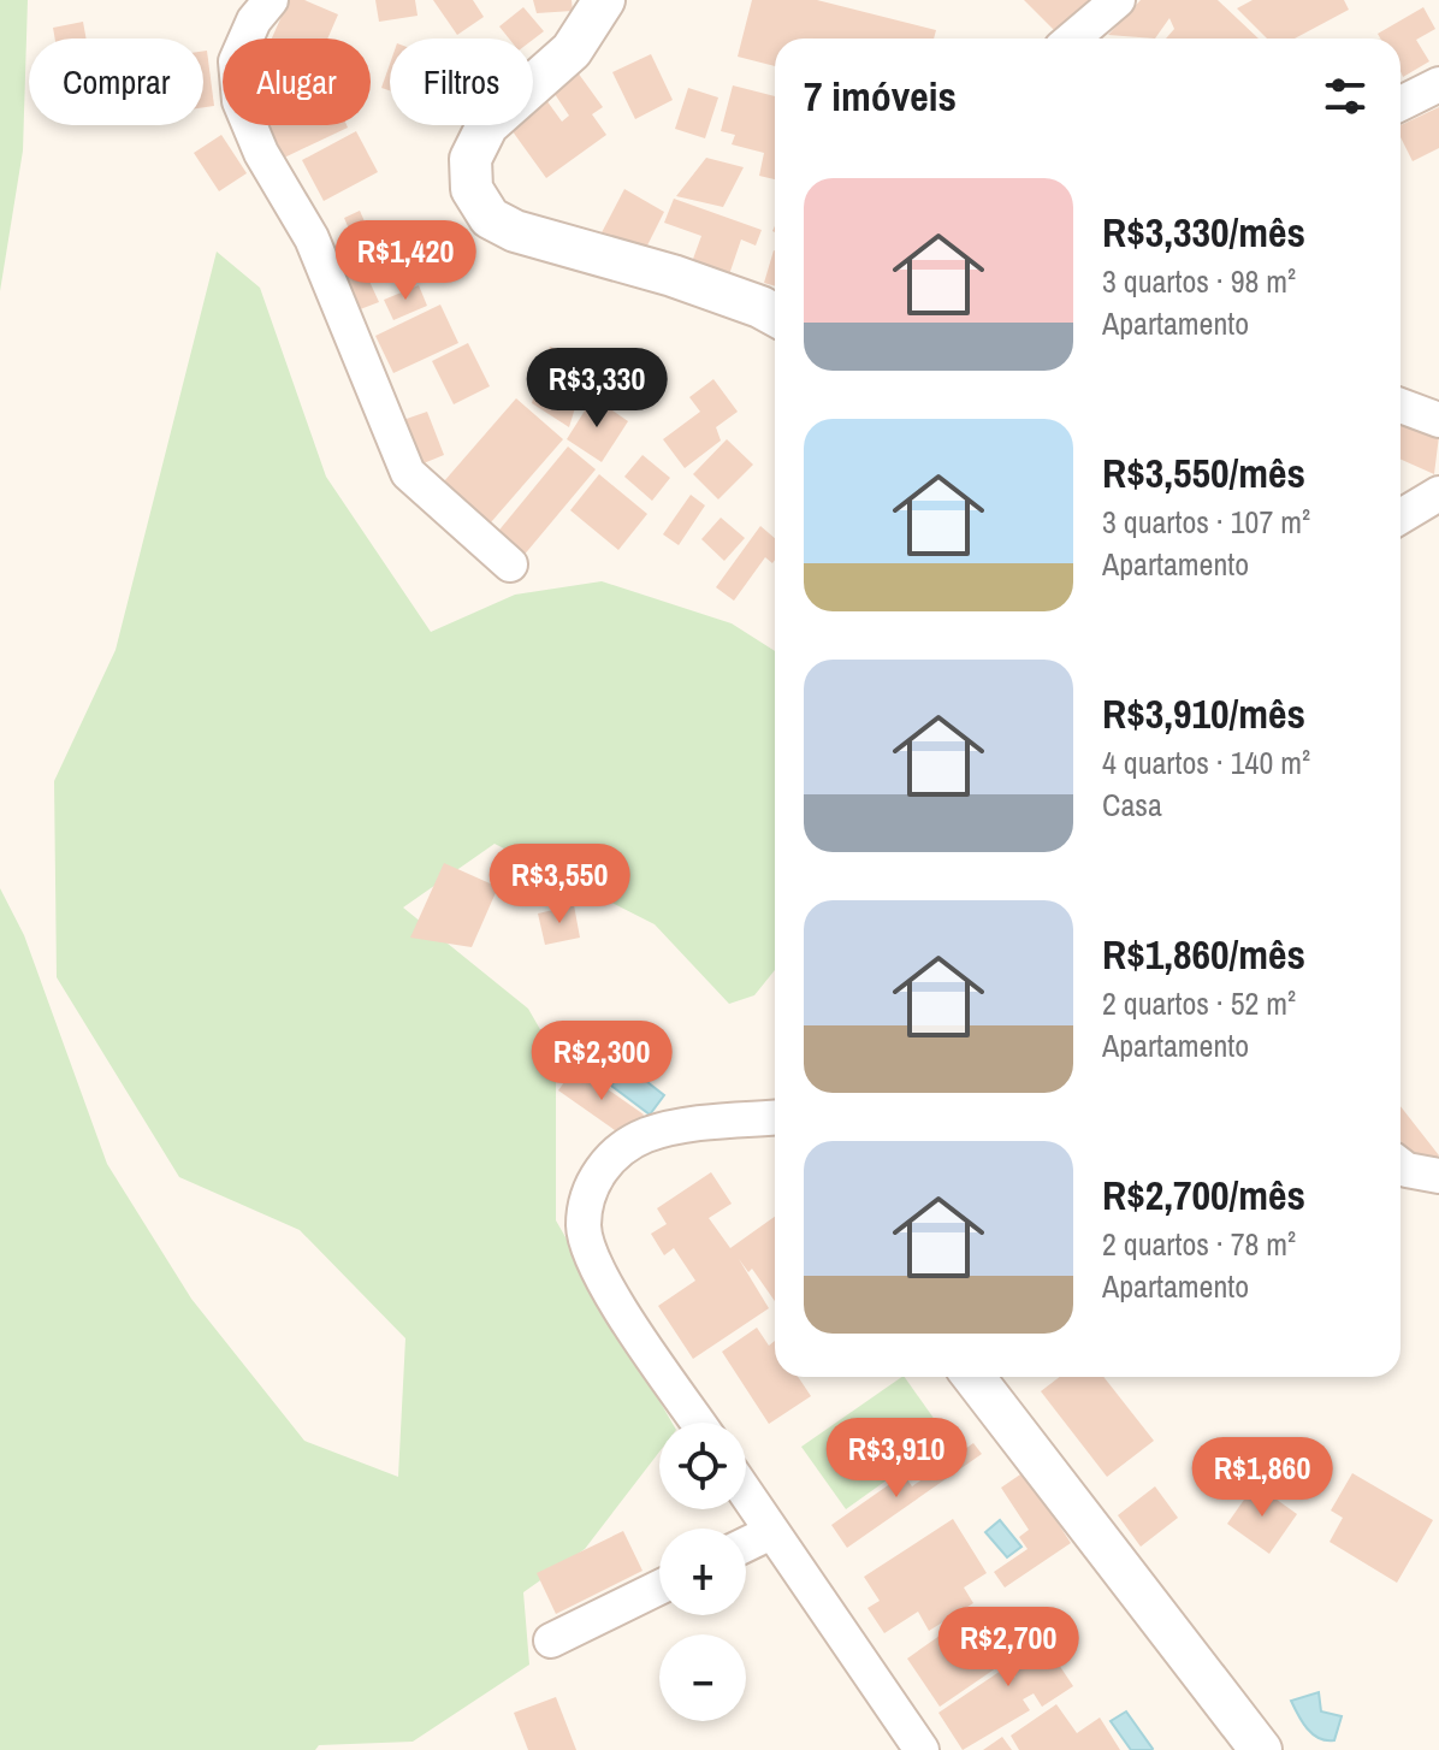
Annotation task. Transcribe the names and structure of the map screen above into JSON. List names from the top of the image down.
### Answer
{
  "page": {
    "chip": ["Comprar", "Alugar", "Filtros"],
    "heading": "7 imóveis",
    "list": [
      {
        "name": "R$3,330/mês",
        "note": "3 quartos · 98 m² · Apartamento"
      },
      {
        "name": "R$3,550/mês",
        "note": "3 quartos · 107 m² · Apartamento"
      },
      {
        "name": "R$3,910/mês",
        "note": "4 quartos · 140 m² · Casa"
      },
      {
        "name": "R$1,860/mês",
        "note": "2 quartos · 52 m² · Apartamento"
      },
      {
        "name": "R$2,700/mês",
        "note": "2 quartos · 78 m² · Apartamento"
      }
    ],
    "price": [
      "R$1,420",
      "R$3,330",
      "R$3,550",
      "R$2,300",
      "R$3,910",
      "R$1,860",
      "R$2,700"
    ],
    "map_buttons": ["+", "−"]
  }
}
